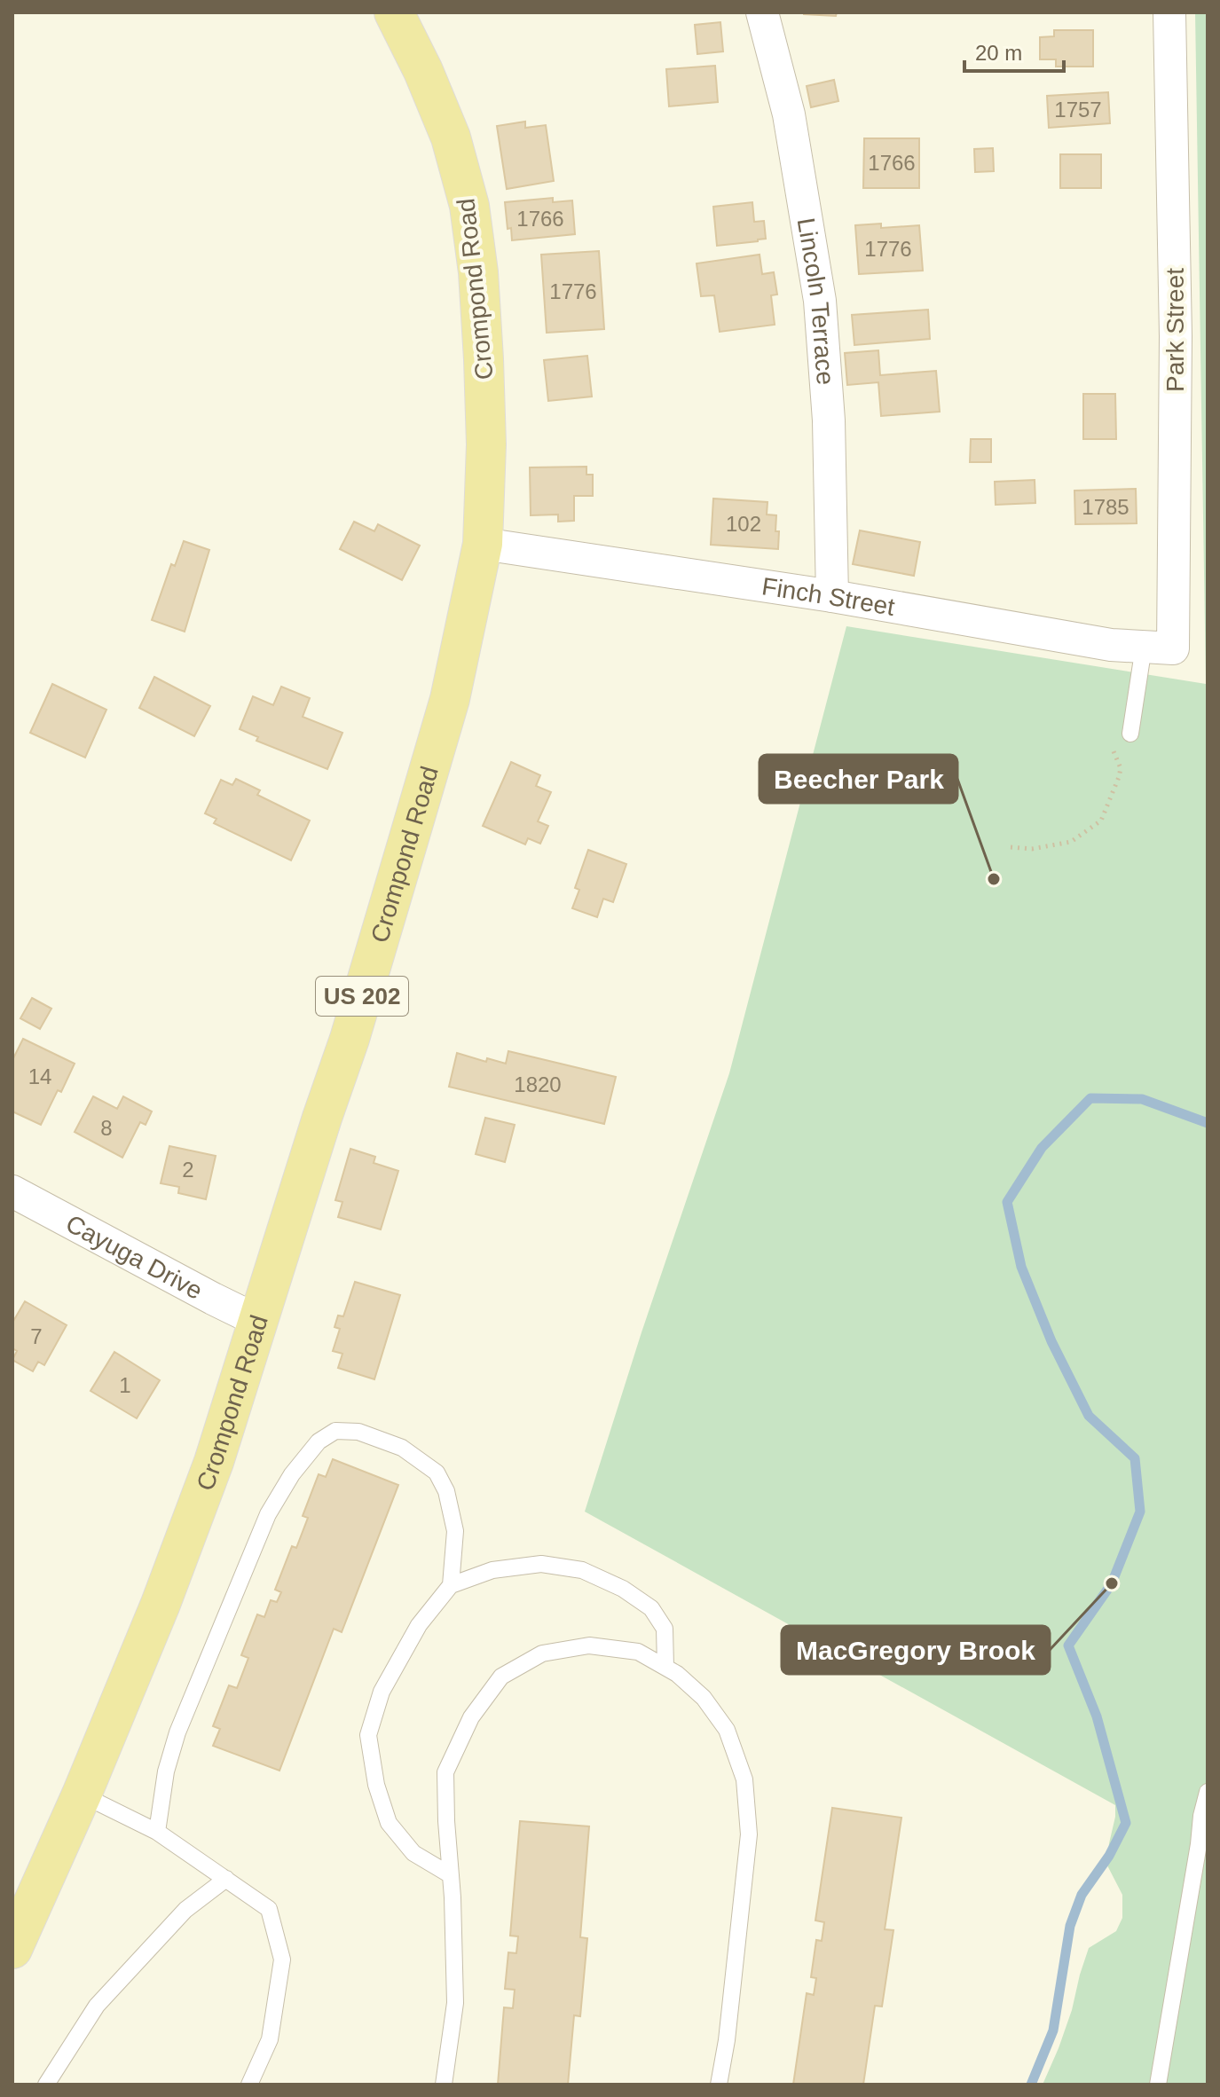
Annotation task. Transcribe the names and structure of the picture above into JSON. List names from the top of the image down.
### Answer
{
  "streets": {
    "main road": ["Crompond Road", "US 202"],
    "street": [
      "Lincoln Terrace",
      "Park Street",
      "Finch Street",
      "Cayuga Drive"
    ]
  },
  "crossings": [
    ["Crompond Road", "Finch Street"],
    ["Crompond Road", "Cayuga Drive"],
    ["Lincoln Terrace", "Finch Street"],
    ["Park Street", "Finch Street"]
  ],
  "places": ["Beecher Park", "MacGregory Brook"],
  "house_numbers": [
    "1757",
    "1766",
    "1766",
    "1776",
    "1776",
    "1785",
    "102",
    "14",
    "1820",
    "8",
    "2",
    "7",
    "1"
  ],
  "scale_bar": "20 m"
}
